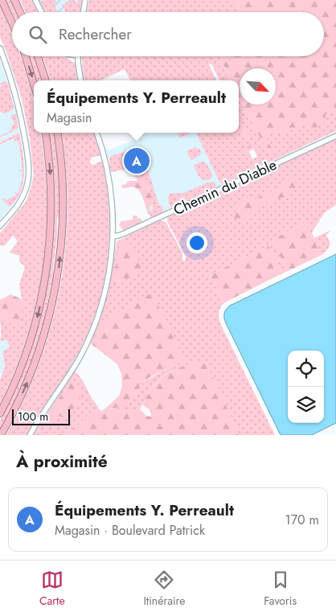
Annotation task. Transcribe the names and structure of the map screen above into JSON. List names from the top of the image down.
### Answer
{
  "streets": {
    "street": ["Chemin du Diable"]
  },
  "scale_bar": "100 m",
  "north": "bottom right",
  "page": {
    "search": "Rechercher",
    "popup": ["Équipements Y. Perreault", "Magasin"],
    "pins": "A",
    "scale": "100 m",
    "heading": "À proximité",
    "list": [
      {
        "mark": "A",
        "name": "Équipements Y. Perreault",
        "note": "Magasin · Boulevard Patrick",
        "value": "170 m"
      }
    ],
    "nav": ["Carte", "Itinéraire", "Favoris"]
  }
}
